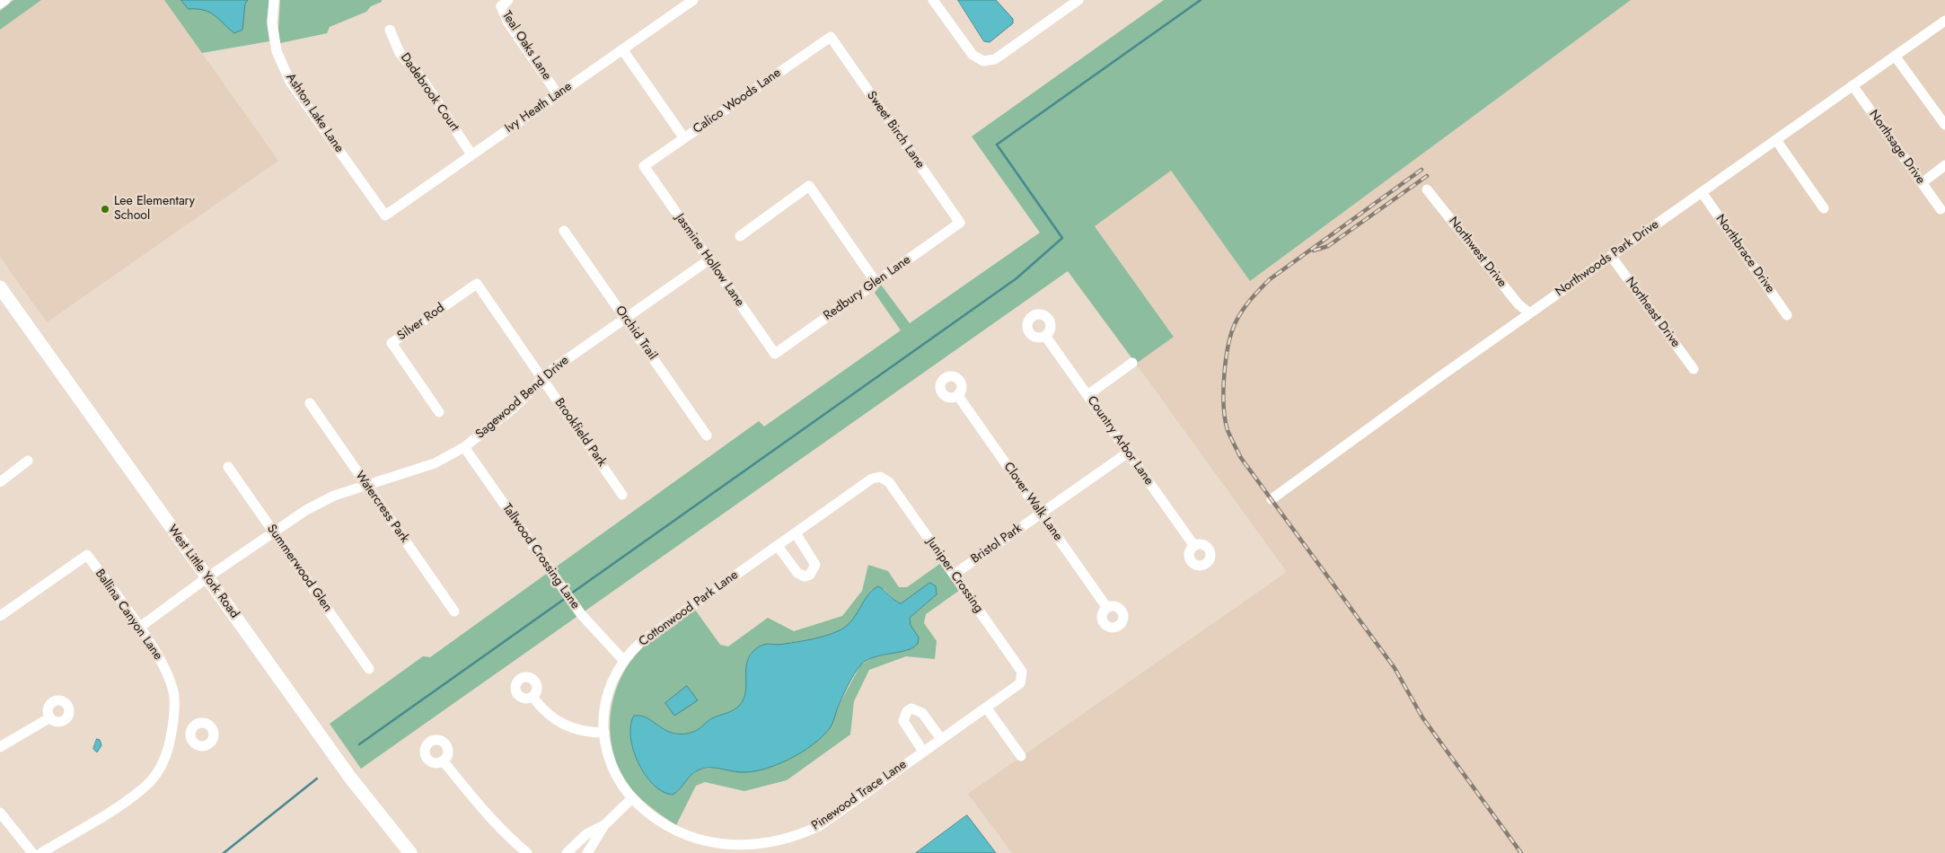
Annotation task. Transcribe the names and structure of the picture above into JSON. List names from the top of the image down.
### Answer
{
  "streets": {
    "main road": ["West Little York Road"],
    "street": [
      "Teal Oaks Lane",
      "Dadebrook Court",
      "Calico Woods Lane",
      "Ivy Heath Lane",
      "Ashton Lake Lane",
      "Sweet Birch Lane",
      "Northsage Drive",
      "Northwest Drive",
      "Northbrace Drive",
      "Northwoods Park Drive",
      "Jasmine Hollow Lane",
      "Redbury Glen Lane",
      "Northeast Drive",
      "Silver Rod",
      "Orchid Trail",
      "Sagewood Bend Drive",
      "Brookfield Park",
      "Country Arbor Lane",
      "Clover Walk Lane",
      "Watercress Park",
      "Bristol Park",
      "Tallwood Crossing Lane",
      "Summerwood Glen",
      "Juniper Crossing",
      "Cottonwood Park Lane",
      "Ballina Canyon Lane",
      "Pinewood Trace Lane"
    ]
  },
  "crossings": [
    ["Teal Oaks Lane", "Ivy Heath Lane"],
    ["Dadebrook Court", "Ivy Heath Lane"],
    ["Calico Woods Lane", "Sweet Birch Lane"],
    ["Calico Woods Lane", "Jasmine Hollow Lane"],
    ["Ivy Heath Lane", "Ashton Lake Lane"],
    ["Sweet Birch Lane", "Redbury Glen Lane"],
    ["Northsage Drive", "Northwoods Park Drive"],
    ["Northwest Drive", "Northwoods Park Drive"],
    ["Northbrace Drive", "Northwoods Park Drive"],
    ["Northwoods Park Drive", "Northeast Drive"],
    ["Jasmine Hollow Lane", "Redbury Glen Lane"],
    ["Jasmine Hollow Lane", "Sagewood Bend Drive"],
    ["Silver Rod", "Brookfield Park"],
    ["Orchid Trail", "Sagewood Bend Drive"],
    ["Sagewood Bend Drive", "Brookfield Park"],
    ["Sagewood Bend Drive", "Watercress Park"],
    ["Sagewood Bend Drive", "Tallwood Crossing Lane"],
    ["Sagewood Bend Drive", "Summerwood Glen"],
    ["Sagewood Bend Drive", "West Little York Road"],
    ["Sagewood Bend Drive", "Ballina Canyon Lane"],
    ["Country Arbor Lane", "Bristol Park"],
    ["Clover Walk Lane", "Bristol Park"],
    ["Bristol Park", "Juniper Crossing"],
    ["Tallwood Crossing Lane", "Cottonwood Park Lane"],
    ["Juniper Crossing", "Cottonwood Park Lane"],
    ["Juniper Crossing", "Pinewood Trace Lane"],
    ["Cottonwood Park Lane", "Pinewood Trace Lane"]
  ],
  "places": ["Lee Elementary School"]
}
